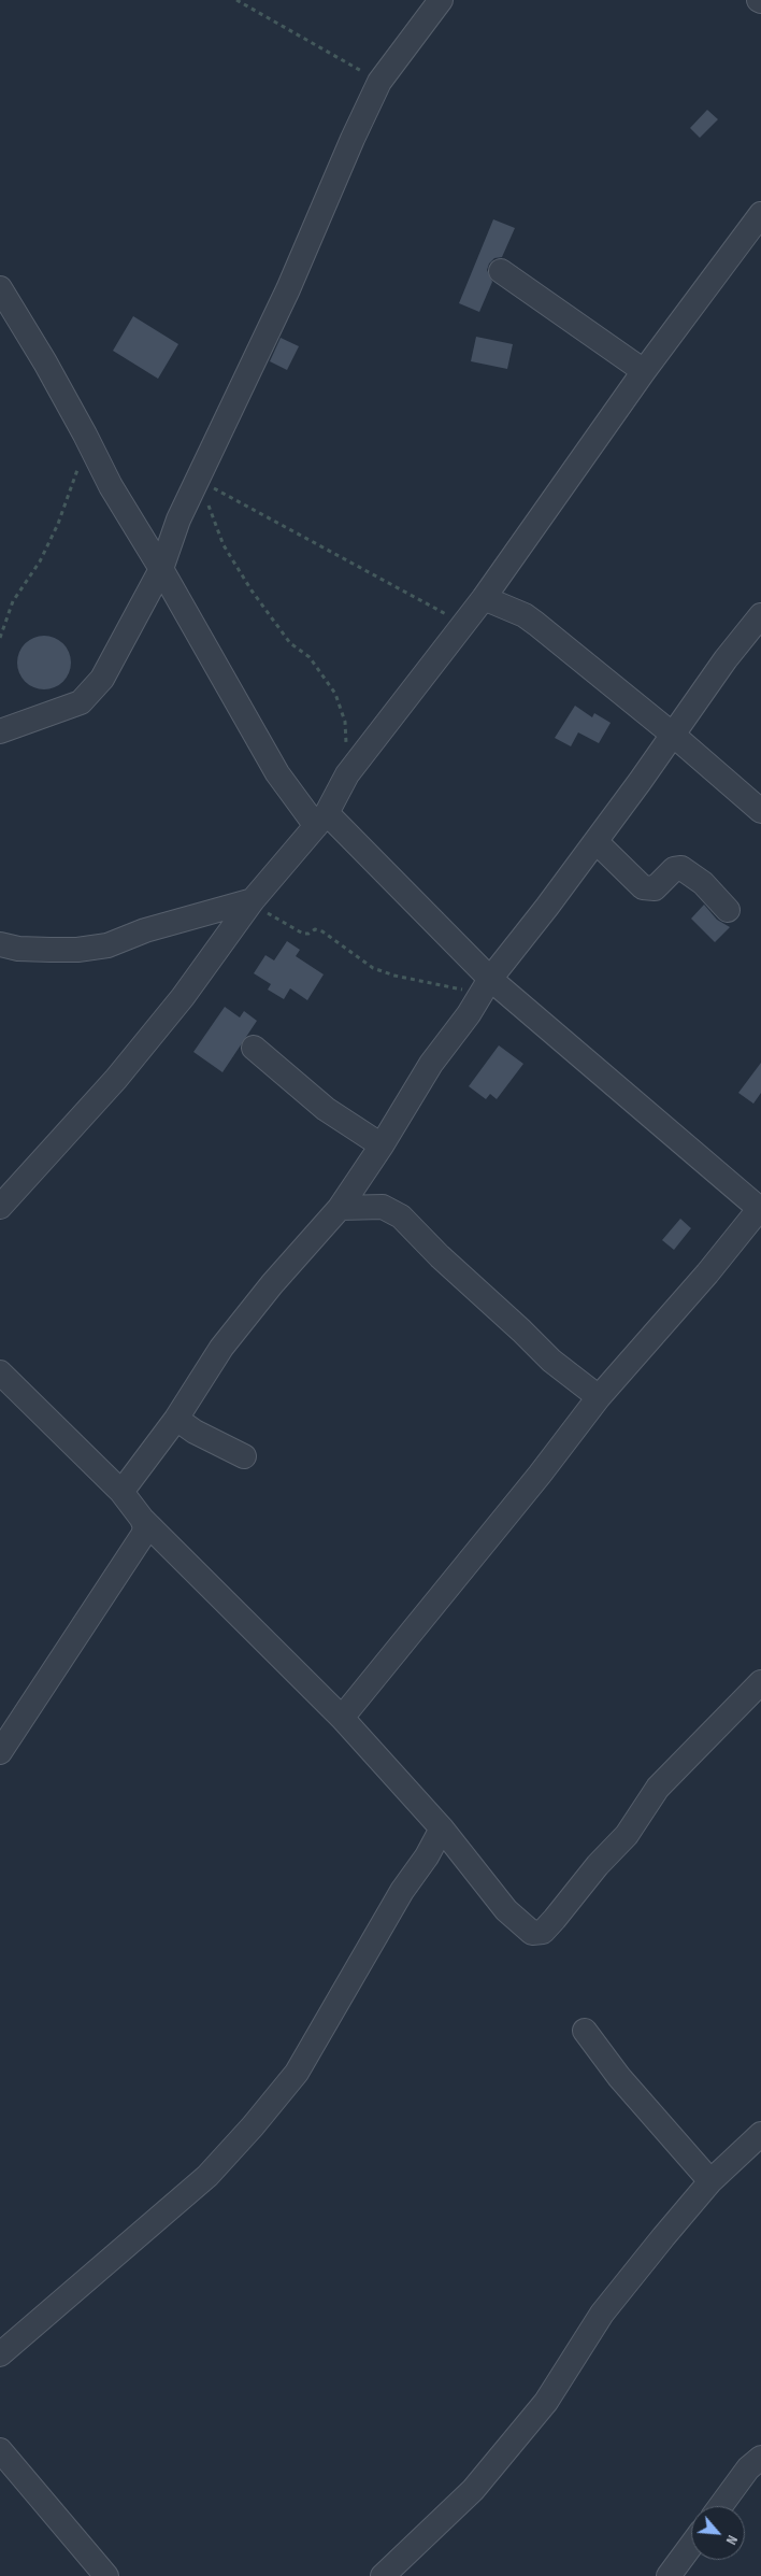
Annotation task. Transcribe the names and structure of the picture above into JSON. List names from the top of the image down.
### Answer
{
  "north": "bottom right"
}
